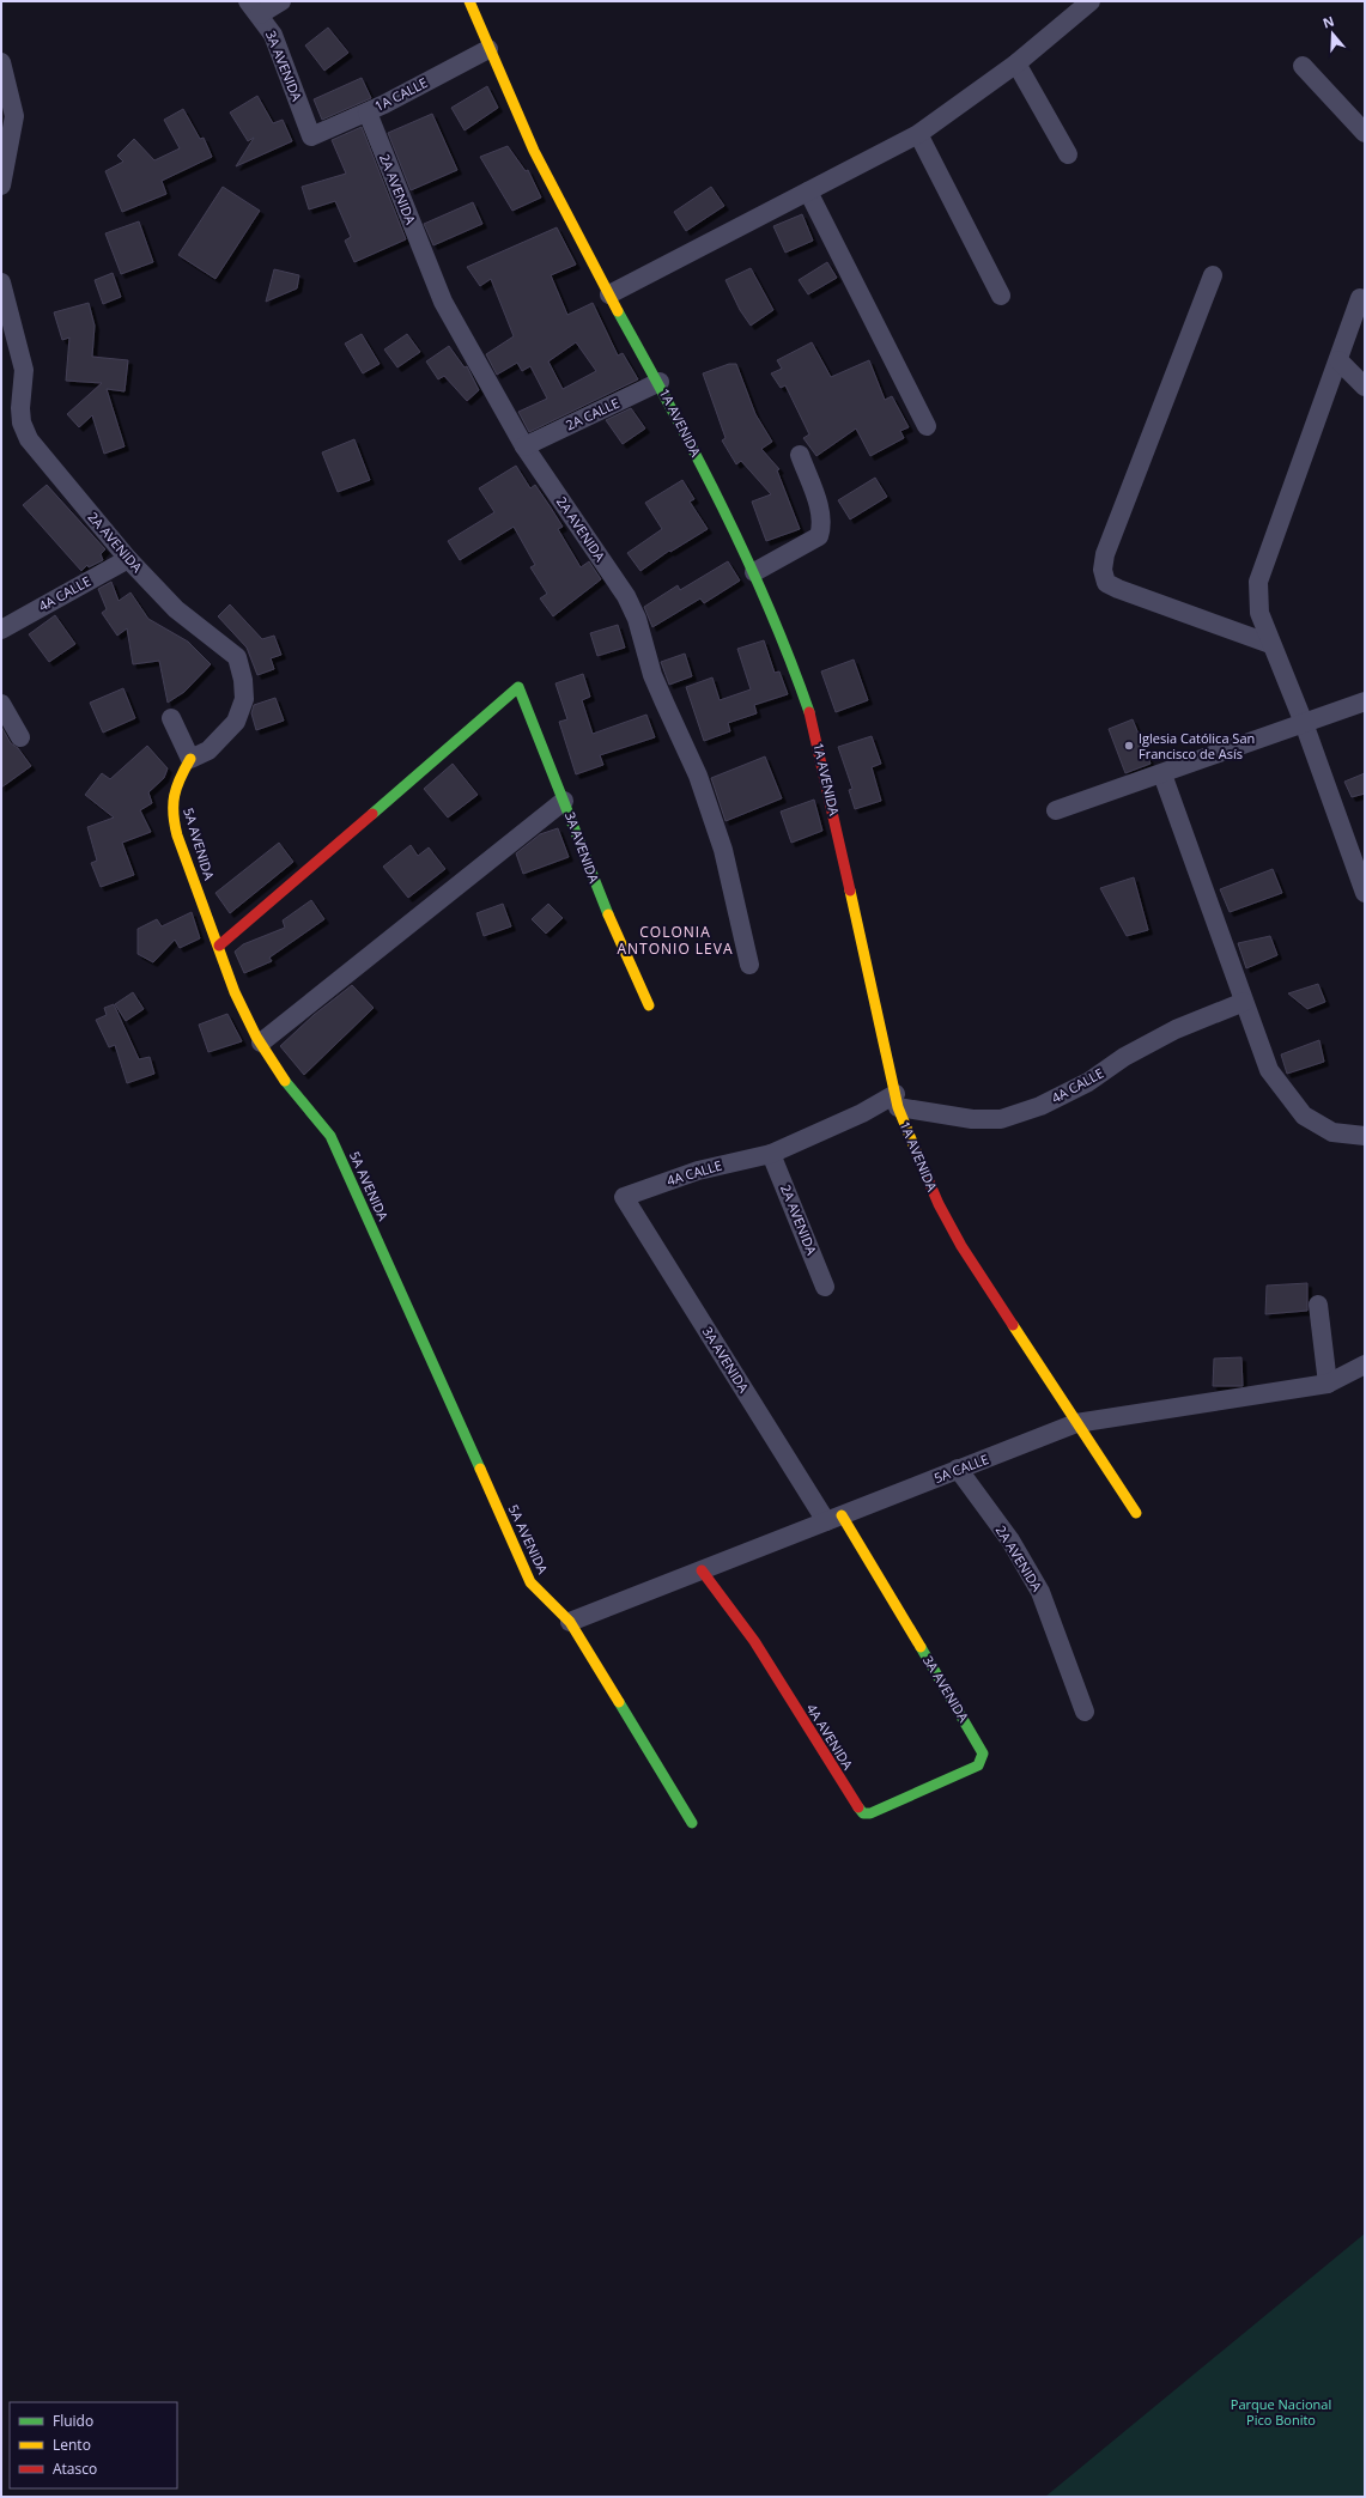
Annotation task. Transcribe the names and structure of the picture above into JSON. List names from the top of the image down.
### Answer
{
  "streets": {
    "street": [
      "3A AVENIDA",
      "1A CALLE",
      "2A AVENIDA",
      "2A CALLE",
      "1A AVENIDA",
      "4A CALLE",
      "5A AVENIDA",
      "5A CALLE",
      "4A AVENIDA"
    ]
  },
  "crossings": [
    ["3A AVENIDA", "1A CALLE"],
    ["3A AVENIDA", "4A CALLE"],
    ["3A AVENIDA", "5A AVENIDA"],
    ["3A AVENIDA", "5A CALLE"],
    ["3A AVENIDA", "4A AVENIDA"],
    ["1A CALLE", "2A AVENIDA"],
    ["1A CALLE", "1A AVENIDA"],
    ["2A AVENIDA", "2A CALLE"],
    ["2A AVENIDA", "4A CALLE"],
    ["2A AVENIDA", "5A AVENIDA"],
    ["2A AVENIDA", "5A CALLE"],
    ["2A CALLE", "1A AVENIDA"],
    ["1A AVENIDA", "4A CALLE"],
    ["1A AVENIDA", "5A CALLE"],
    ["5A AVENIDA", "5A CALLE"],
    ["5A CALLE", "4A AVENIDA"]
  ],
  "districts": ["COLONIA ANTONIO LEVA"],
  "parks": ["Parque Nacional Pico Bonito"],
  "places": ["Iglesia Católica San Francisco de Asís"],
  "legend": ["Fluido", "Lento", "Atasco"],
  "north": "top"
}
